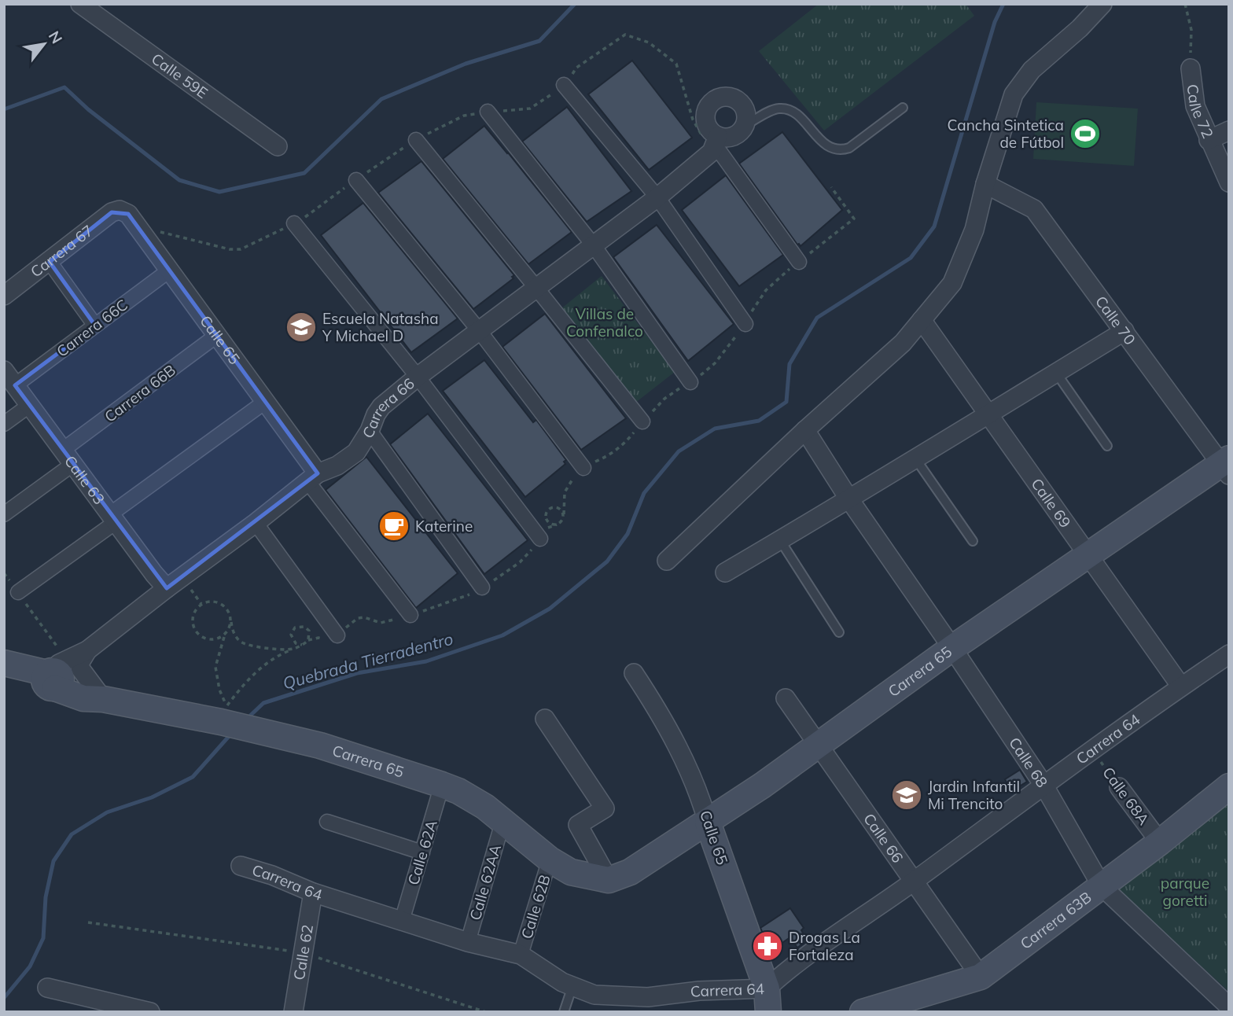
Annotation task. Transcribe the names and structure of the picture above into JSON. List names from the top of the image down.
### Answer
{
  "streets": {
    "main road": ["Calle 65", "Carrera 65", "Carrera 63B"],
    "street": [
      "Calle 59E",
      "Calle 72",
      "Carrera 67",
      "Calle 70",
      "Carrera 66C",
      "Carrera 66B",
      "Carrera 66",
      "Calle 63",
      "Calle 69",
      "Carrera 64",
      "Calle 68",
      "Calle 68A",
      "Calle 66",
      "Calle 62A",
      "Calle 62AA",
      "Calle 62B",
      "Calle 62"
    ]
  },
  "crossings": [
    ["Carrera 67", "Calle 65"],
    ["Calle 70", "Carrera 65"],
    ["Carrera 66C", "Calle 65"],
    ["Carrera 66C", "Calle 63"],
    ["Calle 65", "Carrera 66B"],
    ["Calle 65", "Carrera 66"],
    ["Calle 65", "Carrera 65"],
    ["Calle 65", "Carrera 64"],
    ["Carrera 66B", "Calle 63"],
    ["Carrera 66", "Calle 63"],
    ["Carrera 66", "Carrera 65"],
    ["Calle 69", "Carrera 65"],
    ["Calle 69", "Carrera 64"],
    ["Carrera 65", "Calle 68"],
    ["Carrera 65", "Calle 66"],
    ["Carrera 65", "Calle 62A"],
    ["Carrera 65", "Calle 62AA"],
    ["Carrera 65", "Calle 62B"],
    ["Carrera 64", "Calle 68"],
    ["Carrera 64", "Calle 68A"],
    ["Carrera 64", "Calle 66"],
    ["Carrera 64", "Calle 62A"],
    ["Carrera 64", "Calle 62AA"],
    ["Carrera 64", "Calle 62B"],
    ["Carrera 64", "Calle 62"],
    ["Calle 68", "Carrera 63B"],
    ["Calle 68A", "Carrera 63B"],
    ["Calle 66", "Carrera 63B"]
  ],
  "water": ["Quebrada Tierradentro"],
  "parks": ["Villas de Confenalco", "parque goretti"],
  "places": {
    "sports": ["Cancha Sintetica de Fútbol"],
    "school or university": ["Escuela Natasha Y Michael D", "Jardin Infantil Mi Trencito"],
    "cafe": ["Katerine"],
    "pharmacy": ["Drogas La Fortaleza"]
  },
  "north": "top right"
}
